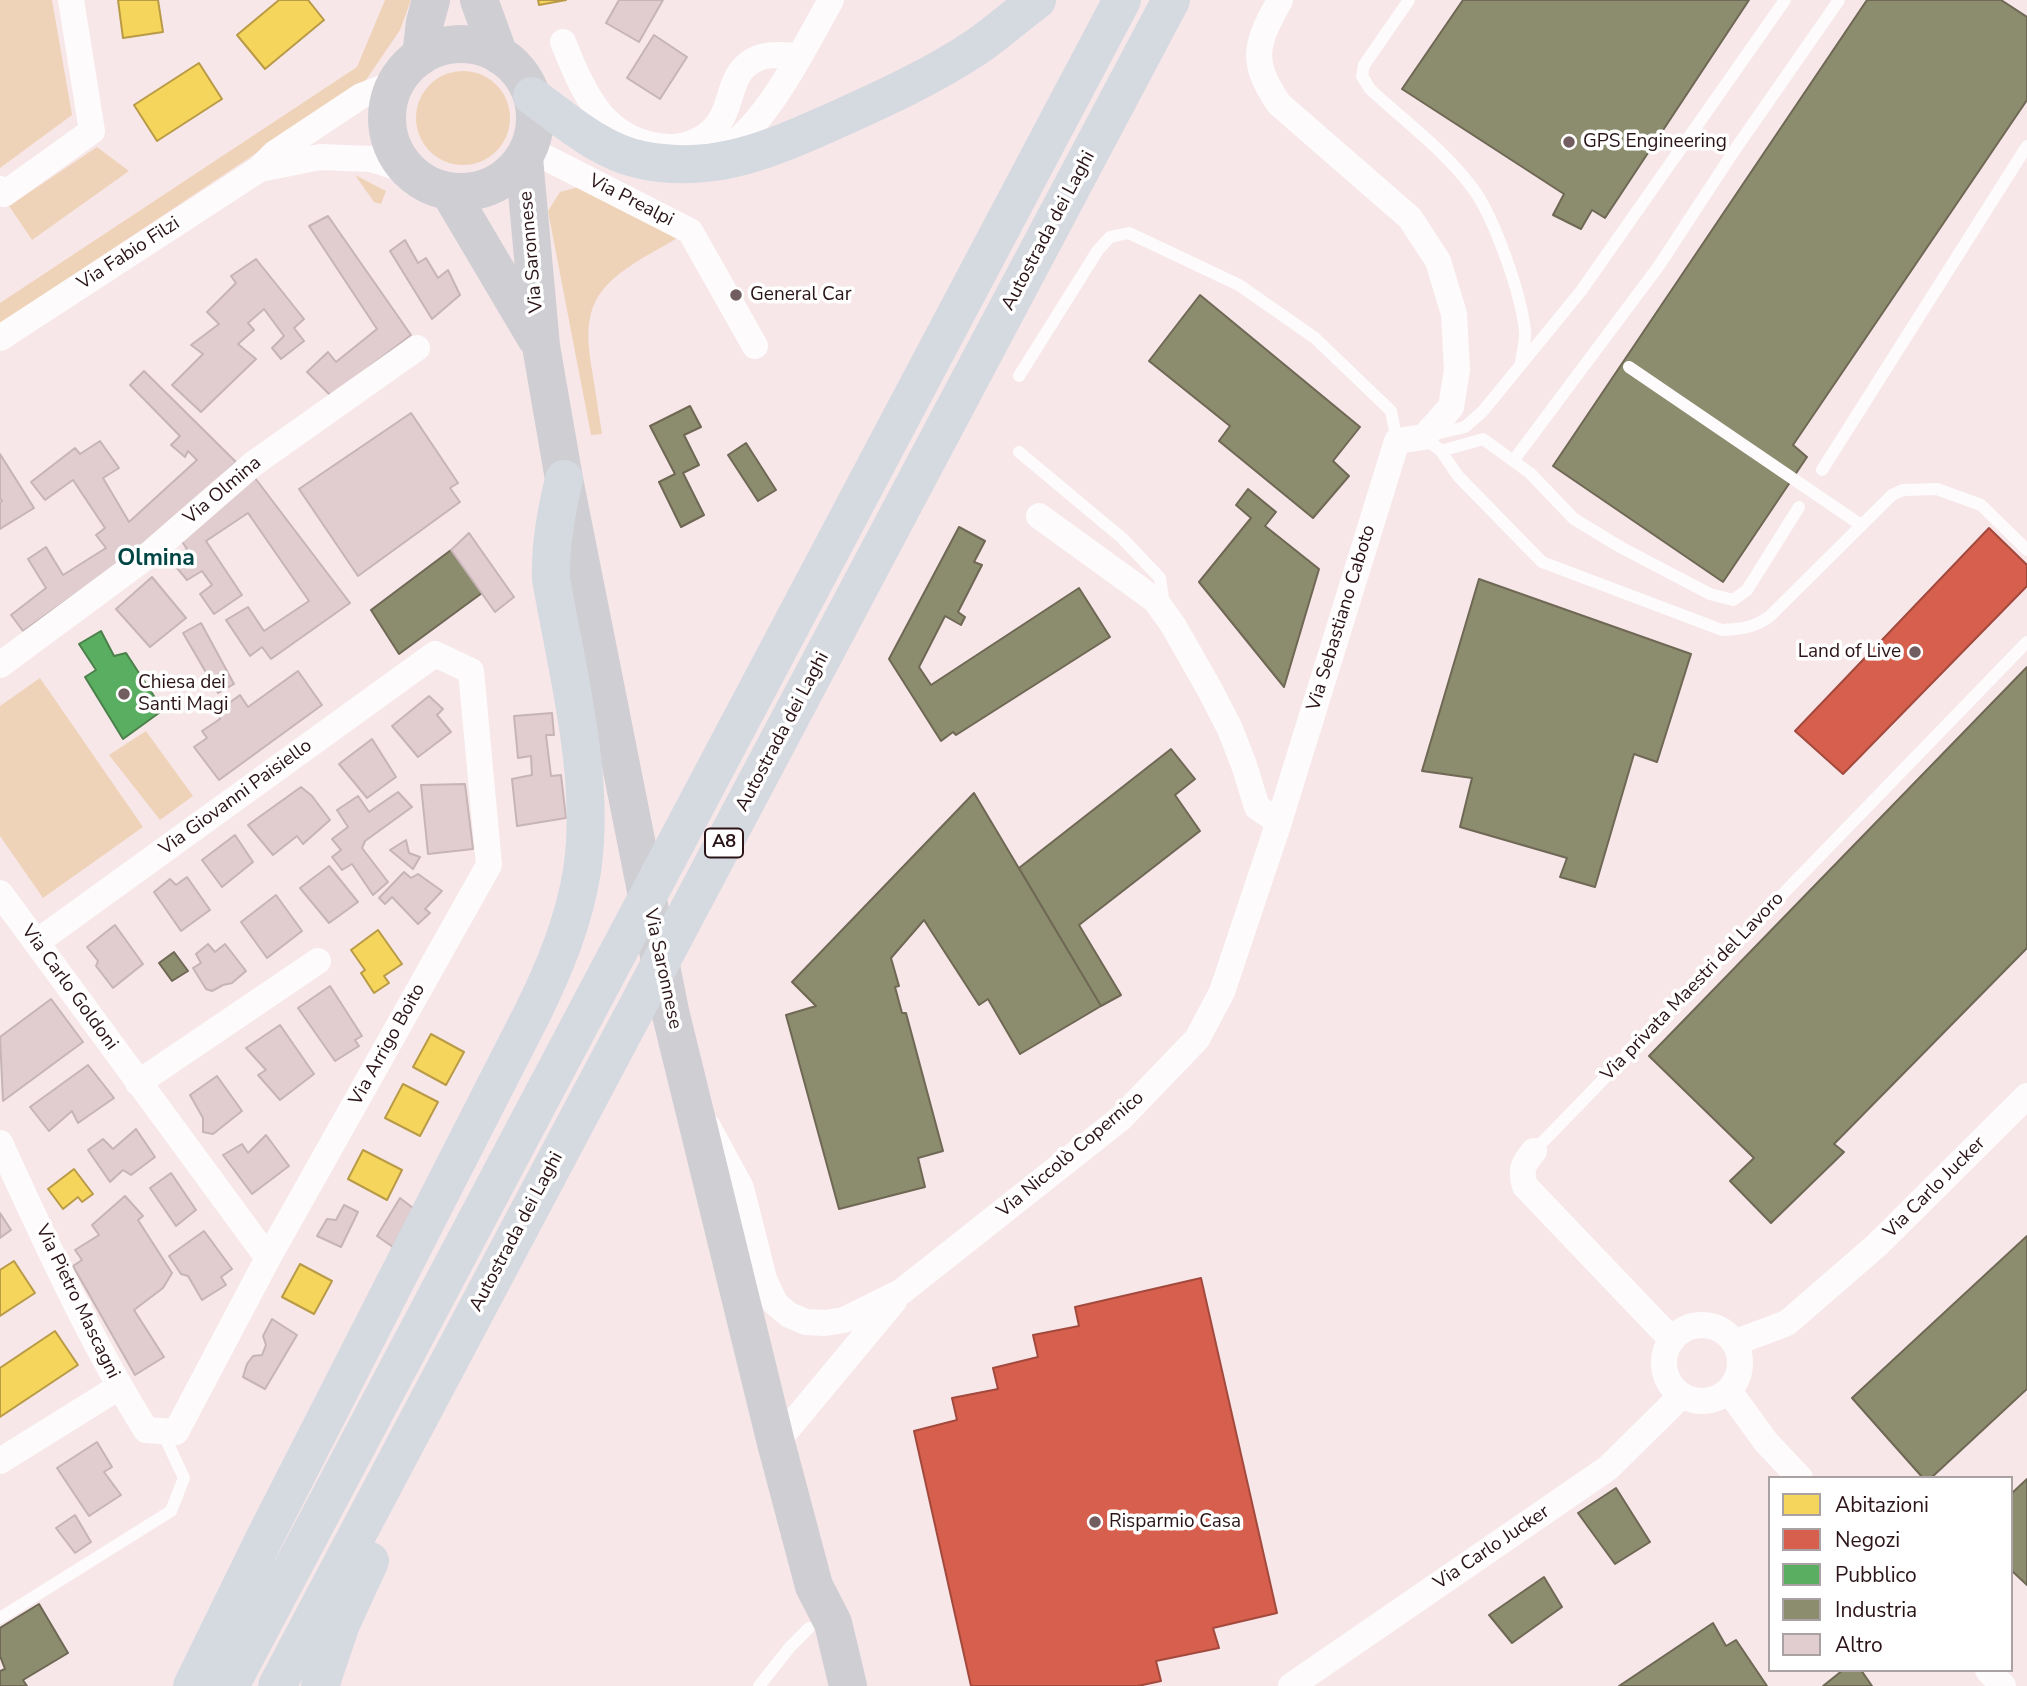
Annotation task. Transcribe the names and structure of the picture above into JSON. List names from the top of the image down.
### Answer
{
  "streets": {
    "highway": ["Autostrada dei Laghi", "A8"],
    "main road": ["Via Saronnese"],
    "street": [
      "Via Prealpi",
      "Via Fabio Filzi",
      "Via Olmina",
      "Via Sebastiano Caboto",
      "Via Giovanni Paisiello",
      "Via privata Maestri del Lavoro",
      "Via Carlo Goldoni",
      "Via Arrigo Boito",
      "Via Niccolò Copernico",
      "Via Carlo Jucker",
      "Via Pietro Mascagni"
    ]
  },
  "crossings": [
    ["Via Prealpi", "Via Saronnese"],
    ["Via Prealpi", "Via Fabio Filzi"],
    ["Via Saronnese", "Via Fabio Filzi"],
    ["Via Saronnese", "Via Niccolò Copernico"],
    ["Via Sebastiano Caboto", "Via Niccolò Copernico"],
    ["Via Giovanni Paisiello", "Via Carlo Goldoni"],
    ["Via Giovanni Paisiello", "Via Arrigo Boito"],
    ["Via privata Maestri del Lavoro", "Via Carlo Jucker"],
    ["Via Carlo Goldoni", "Via Arrigo Boito"],
    ["Via Arrigo Boito", "Via Pietro Mascagni"]
  ],
  "districts": ["Olmina"],
  "places": [
    "GPS Engineering",
    "General Car",
    "Land of Live",
    "Chiesa dei Santi Magi",
    "Risparmio Casa"
  ],
  "legend": [
    "Abitazioni",
    "Negozi",
    "Pubblico",
    "Industria",
    "Altro"
  ]
}
